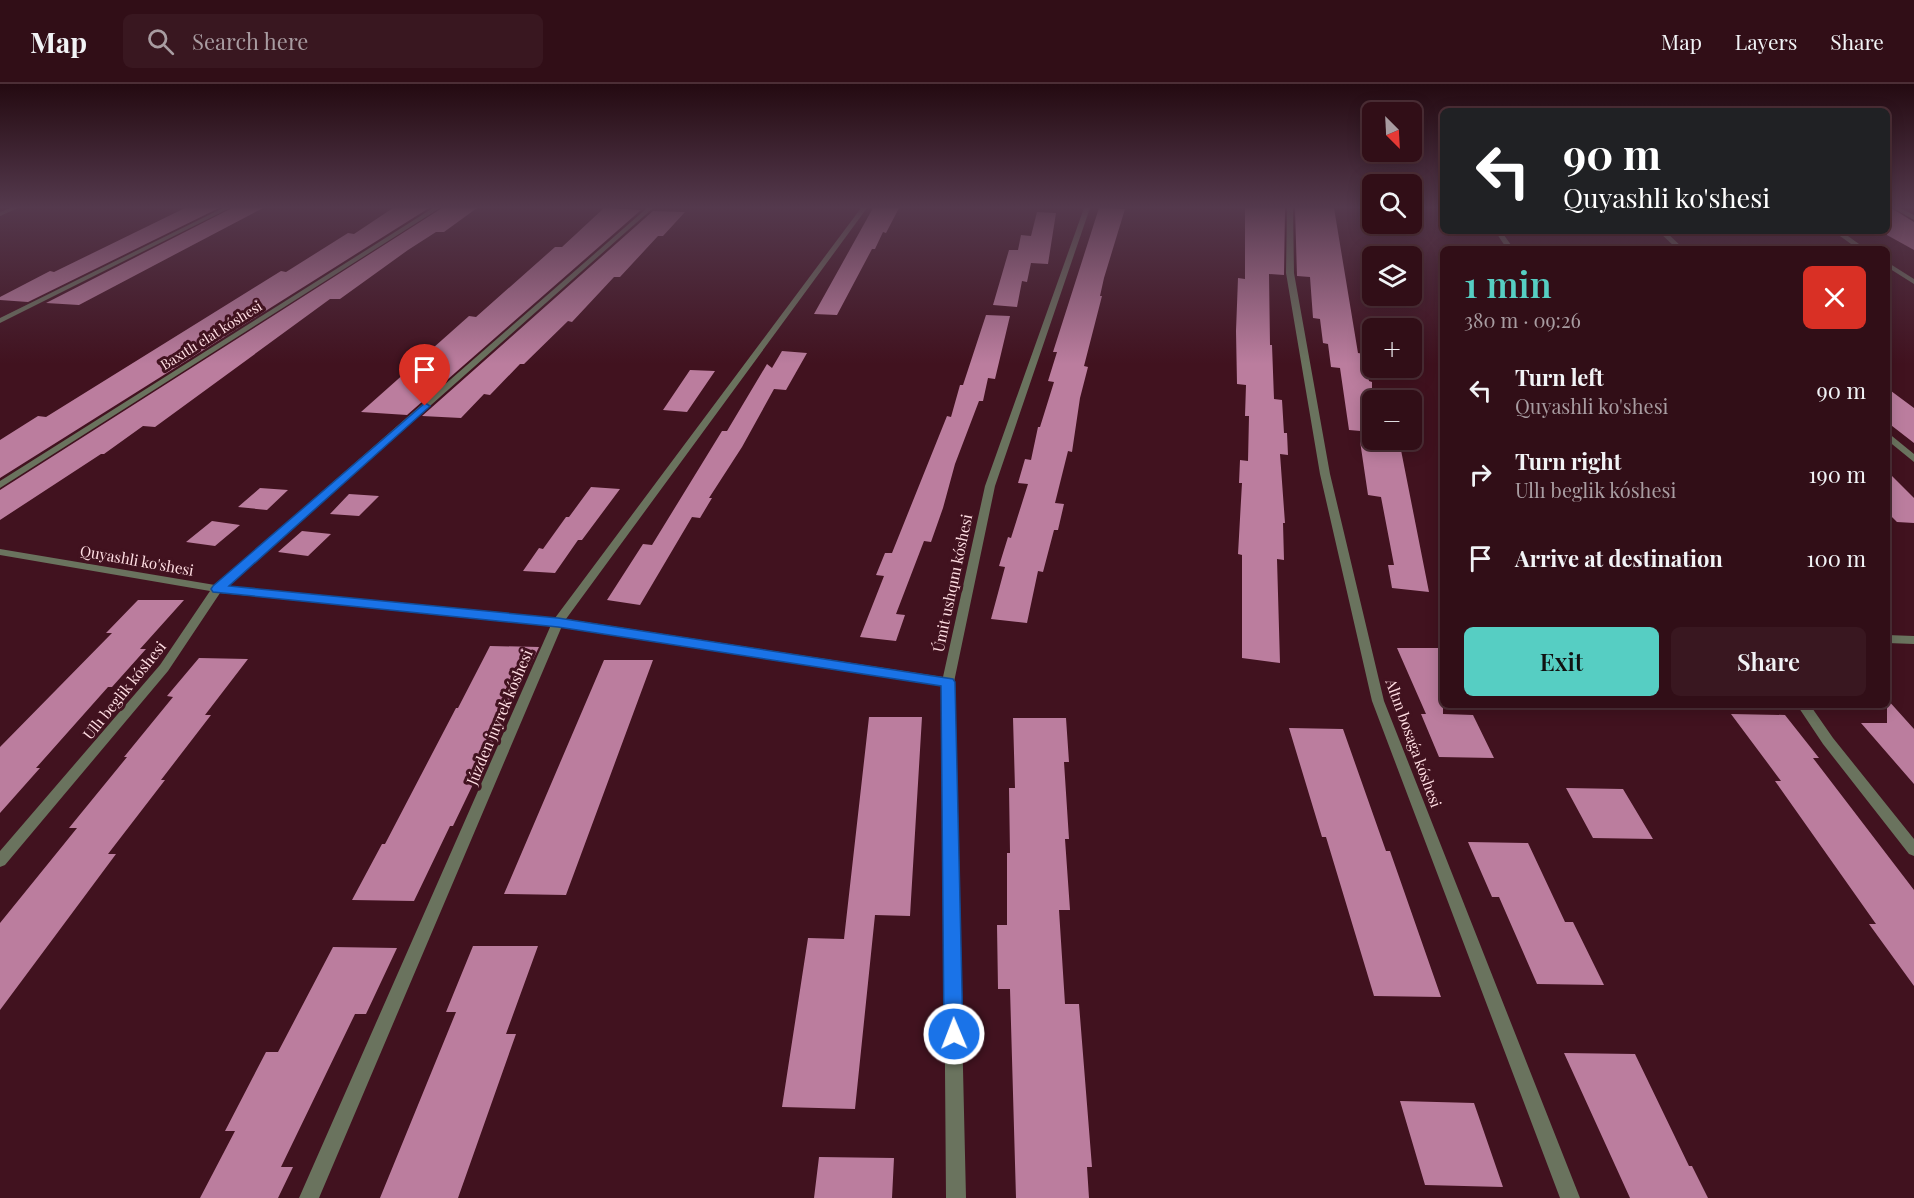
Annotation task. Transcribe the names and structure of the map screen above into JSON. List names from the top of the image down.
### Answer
{
  "streets": {
    "street": [
      "Baxıtlı elat kóshesi",
      "Quyashli ko'shesi",
      "Úmit ushqını kóshesi",
      "Ullı beglik kóshesi",
      "Júzden juyrek kóshesi",
      "Altın bosaǵa kóshesi"
    ]
  },
  "crossings": [
    ["Quyashli ko'shesi", "Úmit ushqını kóshesi"],
    ["Quyashli ko'shesi", "Ullı beglik kóshesi"],
    ["Quyashli ko'shesi", "Júzden juyrek kóshesi"]
  ],
  "north": "bottom right",
  "page": {
    "header": "Map",
    "search": "Search here",
    "nav": ["Map", "Layers", "Share"],
    "map_buttons": ["+", "−"],
    "turn": ["90 m", "Quyashli ko'shesi"],
    "heading": ["1 min", "380 m · 09:26"],
    "list": [
      {
        "name": "Turn left",
        "note": "Quyashli ko'shesi",
        "value": "90 m"
      },
      {
        "name": "Turn right",
        "note": "Ullı beglik kóshesi",
        "value": "190 m"
      },
      {
        "name": "Arrive at destination",
        "value": "100 m"
      }
    ],
    "buttons": ["Exit", "Share"]
  }
}
